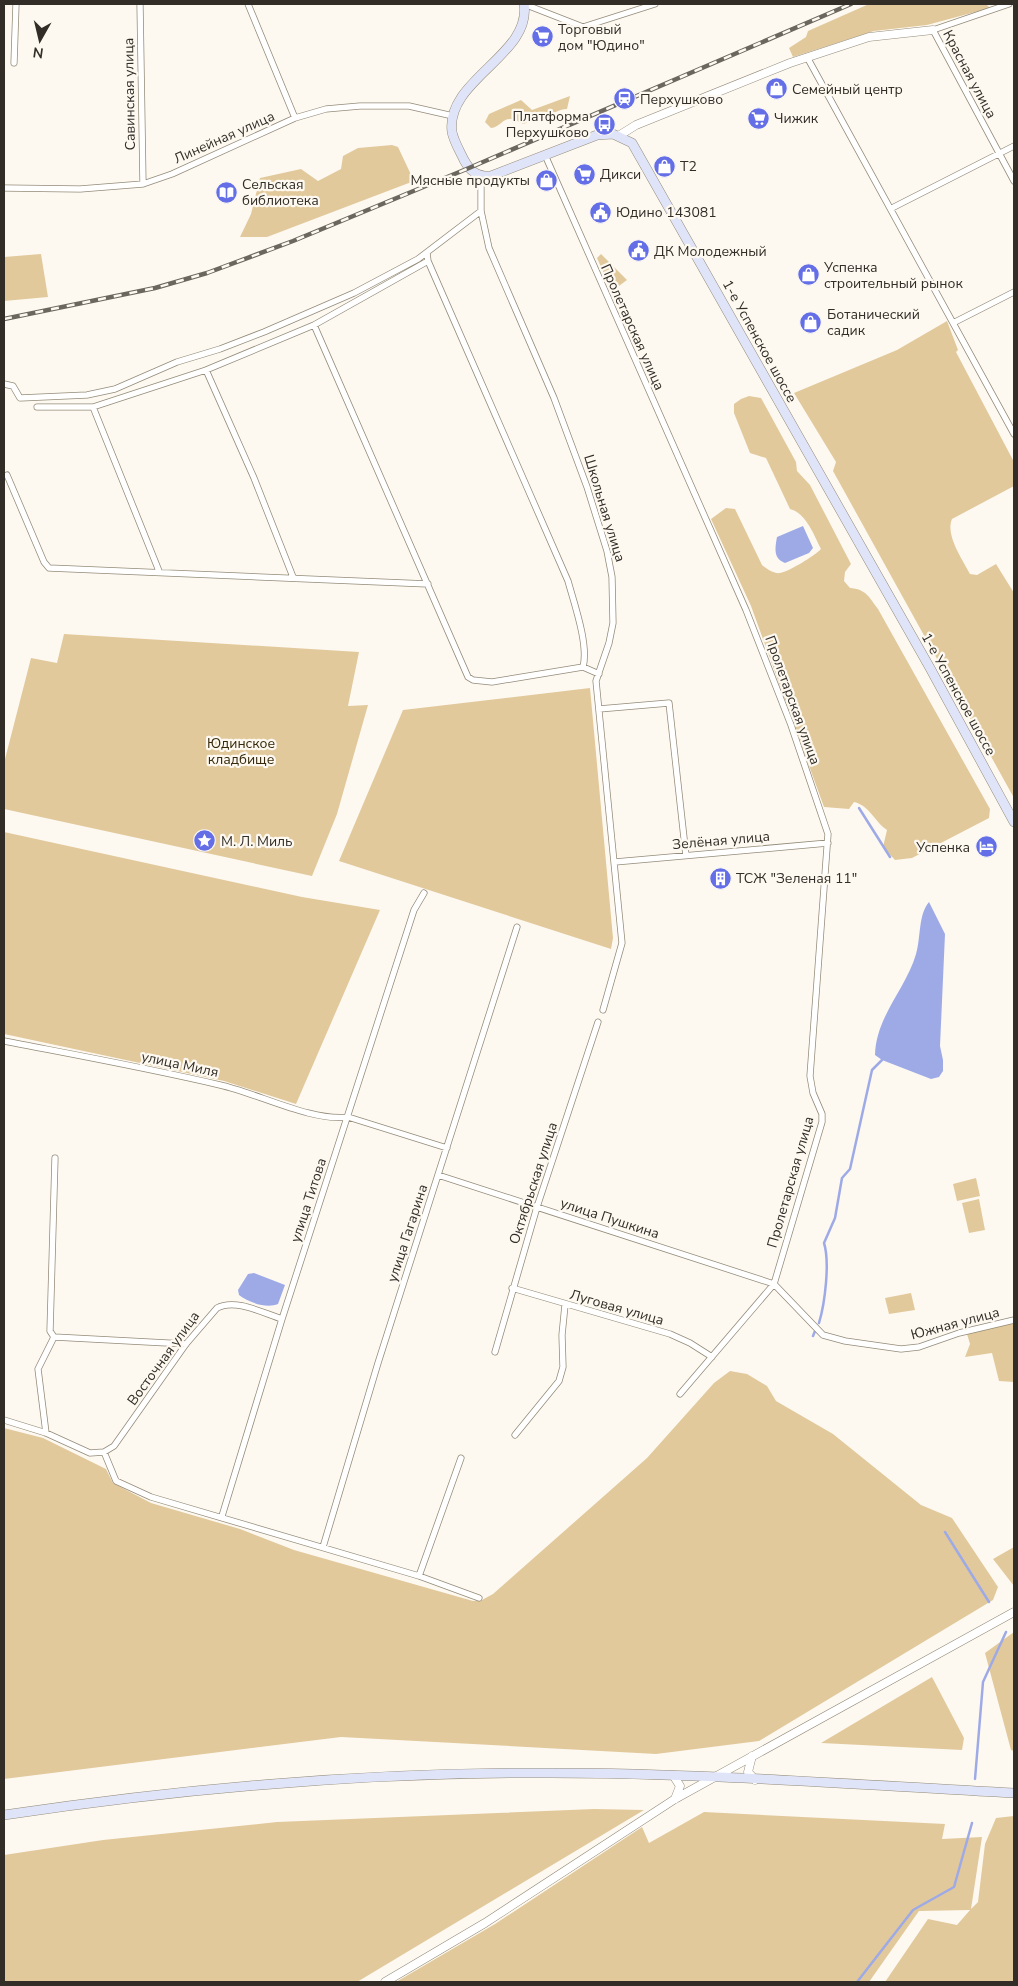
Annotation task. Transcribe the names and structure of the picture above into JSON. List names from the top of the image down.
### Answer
{
  "streets": {
    "main road": ["1-е Успенское шоссе"],
    "street": [
      "Красная улица",
      "Савинская улица",
      "Линейная улица",
      "Пролетарская улица",
      "Школьная улица",
      "Зелёная улица",
      "улица Миля",
      "Октябрьская улица",
      "улица Титова",
      "улица Пушкина",
      "улица Гагарина",
      "Луговая улица",
      "Южная улица",
      "Восточная улица"
    ]
  },
  "crossings": [
    ["Савинская улица", "Линейная улица"],
    ["Пролетарская улица", "Зелёная улица"],
    ["Пролетарская улица", "улица Пушкина"],
    ["Пролетарская улица", "Южная улица"],
    ["Школьная улица", "Зелёная улица"],
    ["улица Миля", "улица Титова"],
    ["Октябрьская улица", "улица Пушкина"],
    ["Октябрьская улица", "Луговая улица"],
    ["улица Титова", "Восточная улица"],
    ["улица Пушкина", "улица Гагарина"],
    ["улица Пушкина", "Южная улица"]
  ],
  "parks": ["Юдинское кладбище"],
  "places": {
    "supermarket": ["Торговый дом \"Юдино\"", "Чижик", "Дикси"],
    "shop": [
      "Семейный центр",
      "T2",
      "Мясные продукты",
      "Успенка строительный рынок",
      "Ботанический садик"
    ],
    "station": ["Перхушково"],
    "bus stop": ["Платформа Перхушково"],
    "library": ["Сельская библиотека"],
    "public building": ["Юдино 143081", "ДК Молодежный"],
    "place": ["М. Л. Миль"],
    "hotel": ["Успенка"],
    "building": ["ТСЖ \"Зеленая 11\""]
  },
  "north": "bottom"
}
